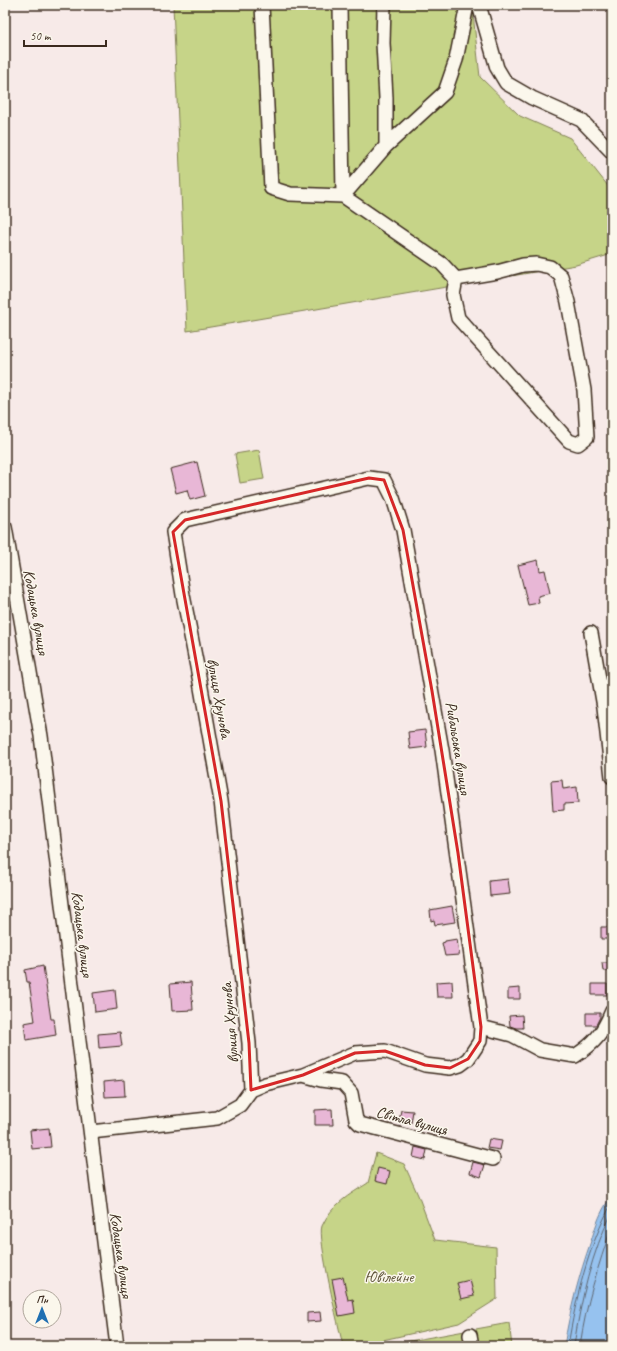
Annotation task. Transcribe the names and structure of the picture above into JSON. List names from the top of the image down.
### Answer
{
  "streets": {
    "street": [
      "Кодацька вулиця",
      "вулиця Хрунова",
      "Рибальська вулиця",
      "Світла вулиця"
    ]
  },
  "crossings": [
    ["вулиця Хрунова", "Рибальська вулиця"],
    ["Рибальська вулиця", "Світла вулиця"]
  ],
  "parks": ["Ювілейне"],
  "scale_bar": "50 m",
  "north": "top"
}
